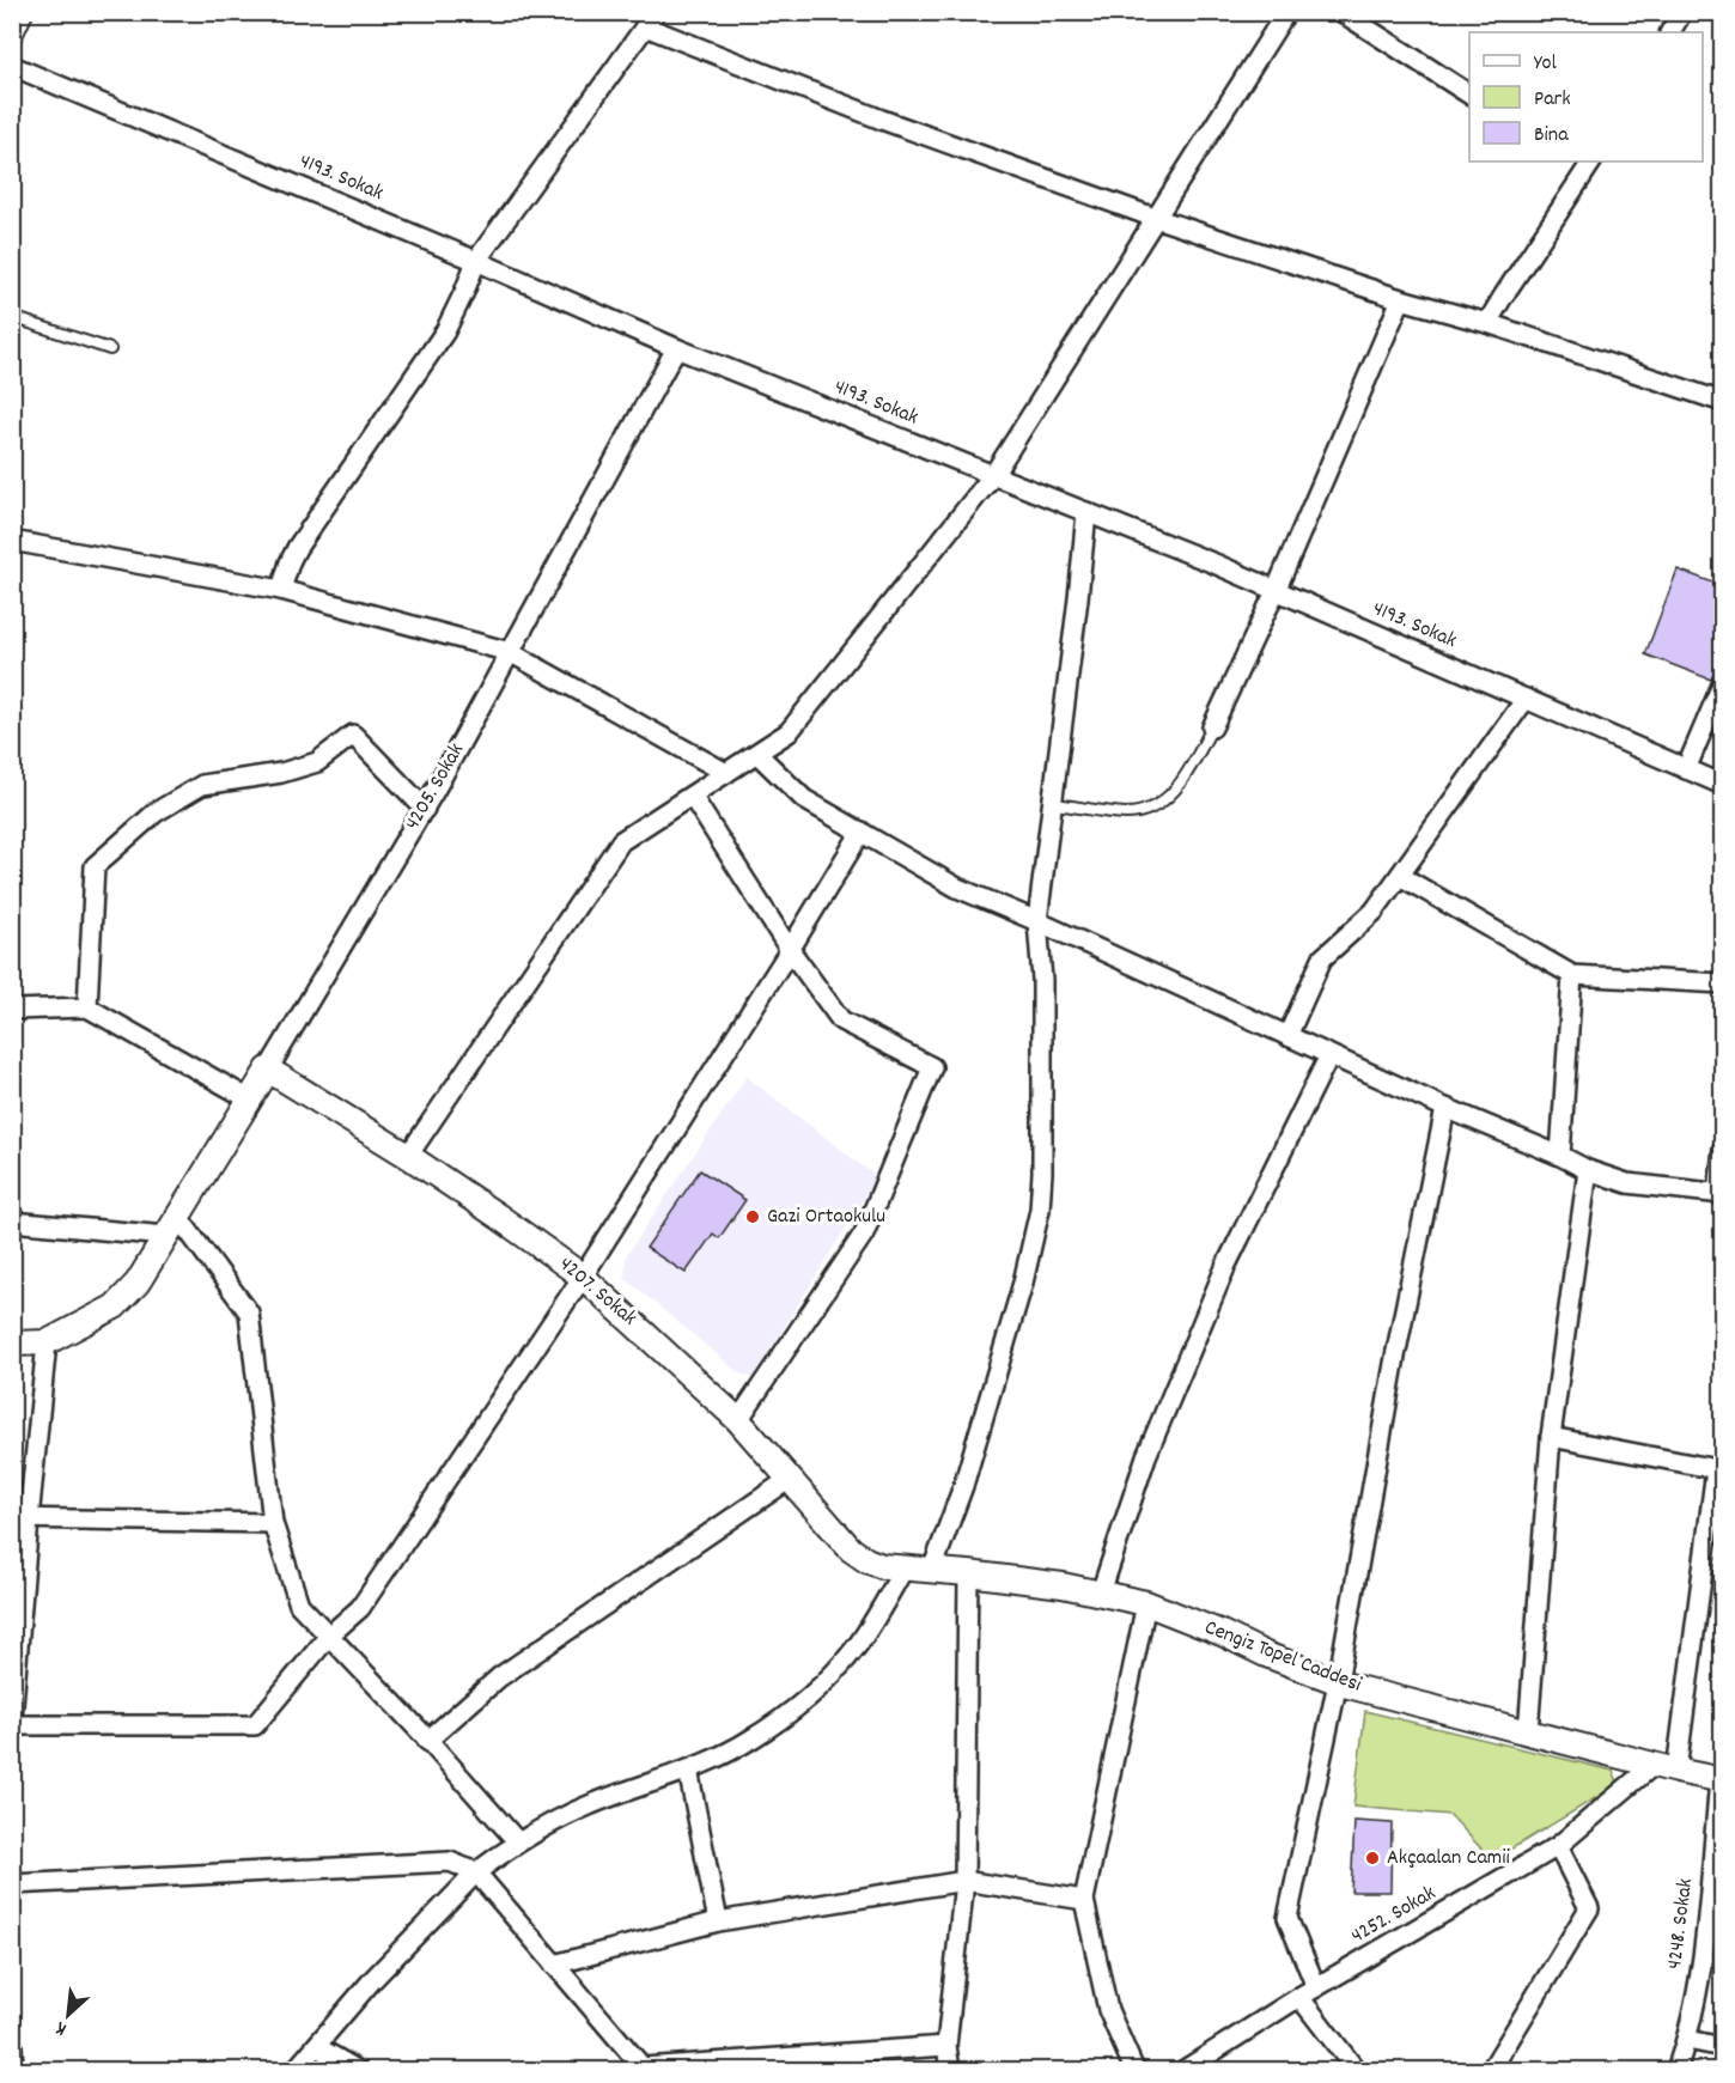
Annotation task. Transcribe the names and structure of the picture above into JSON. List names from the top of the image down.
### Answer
{
  "streets": {
    "street": [
      "4193. Sokak",
      "4205. Sokak",
      "4207. Sokak",
      "Cengiz Topel Caddesi",
      "4252. Sokak",
      "4248. Sokak"
    ]
  },
  "crossings": [
    ["4193. Sokak", "4205. Sokak"],
    ["4205. Sokak", "4207. Sokak"],
    ["4207. Sokak", "Cengiz Topel Caddesi"],
    ["Cengiz Topel Caddesi", "4252. Sokak"],
    ["Cengiz Topel Caddesi", "4248. Sokak"]
  ],
  "places": ["Gazi Ortaokulu", "Akçaalan Camii"],
  "legend": ["Yol", "Park", "Bina"],
  "north": "bottom left"
}
